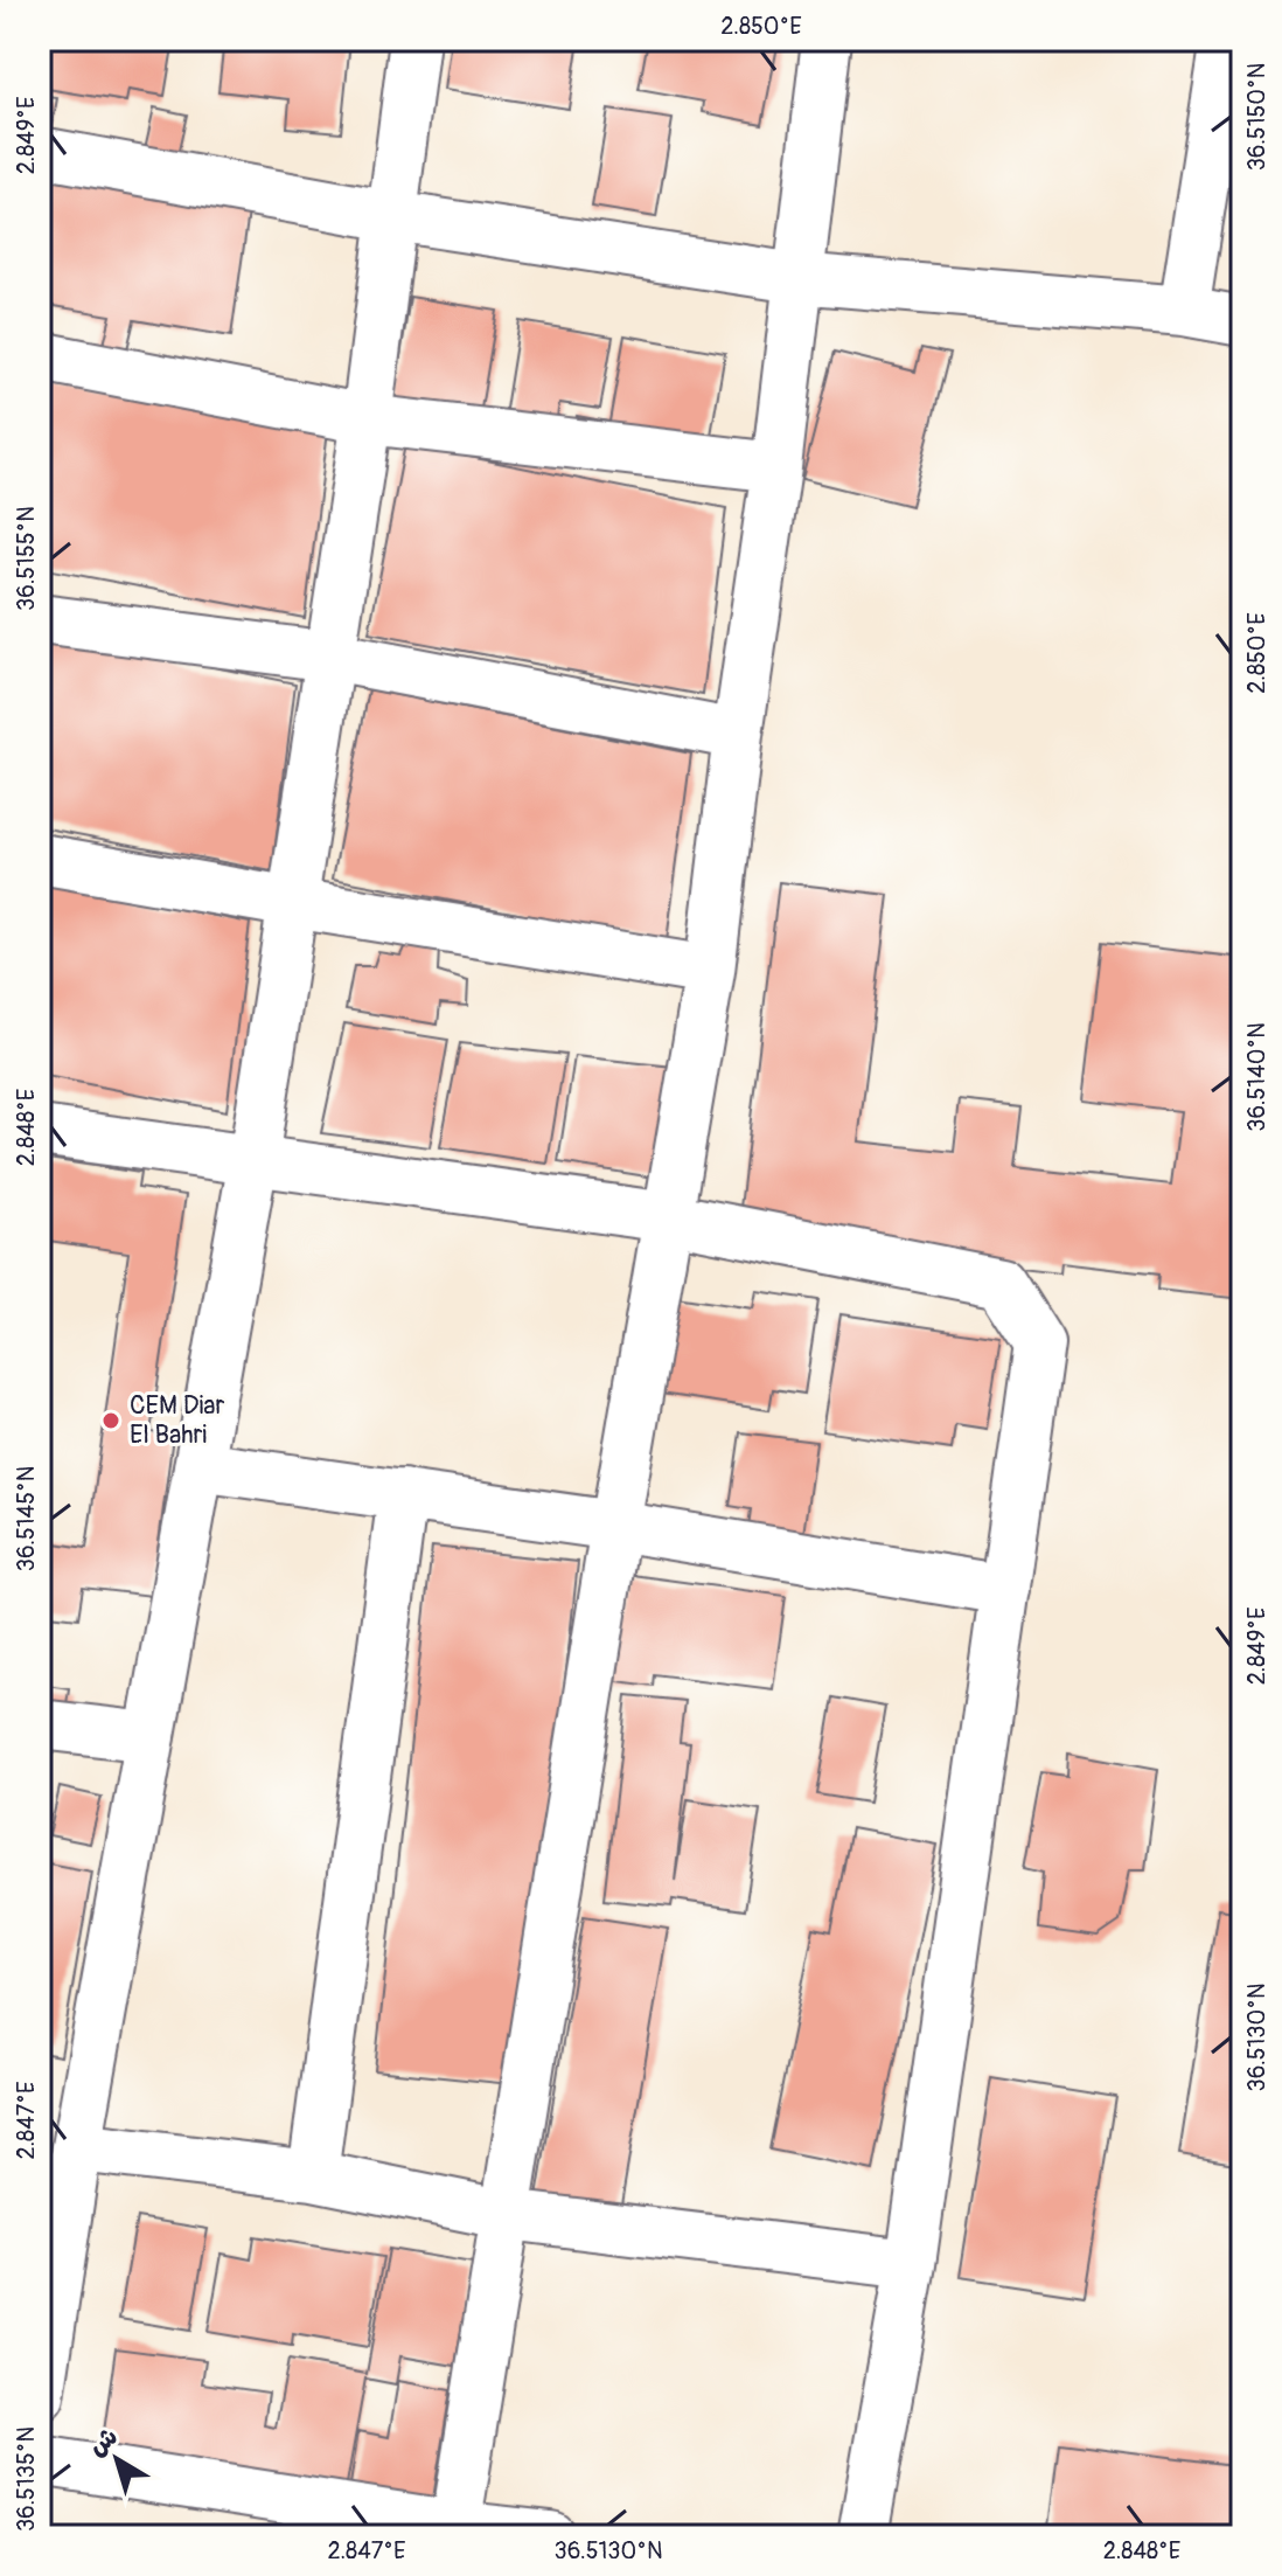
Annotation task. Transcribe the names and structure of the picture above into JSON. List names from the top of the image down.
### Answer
{
  "places": ["CEM Diar El Bahri"],
  "north": "top left",
  "coordinates": [
    "2.850°E",
    "36.5150°N",
    "2.849°E",
    "36.5155°N",
    "36.5140°N",
    "2.848°E",
    "36.5145°N",
    "36.5130°N",
    "2.847°E",
    "36.5135°N"
  ]
}
